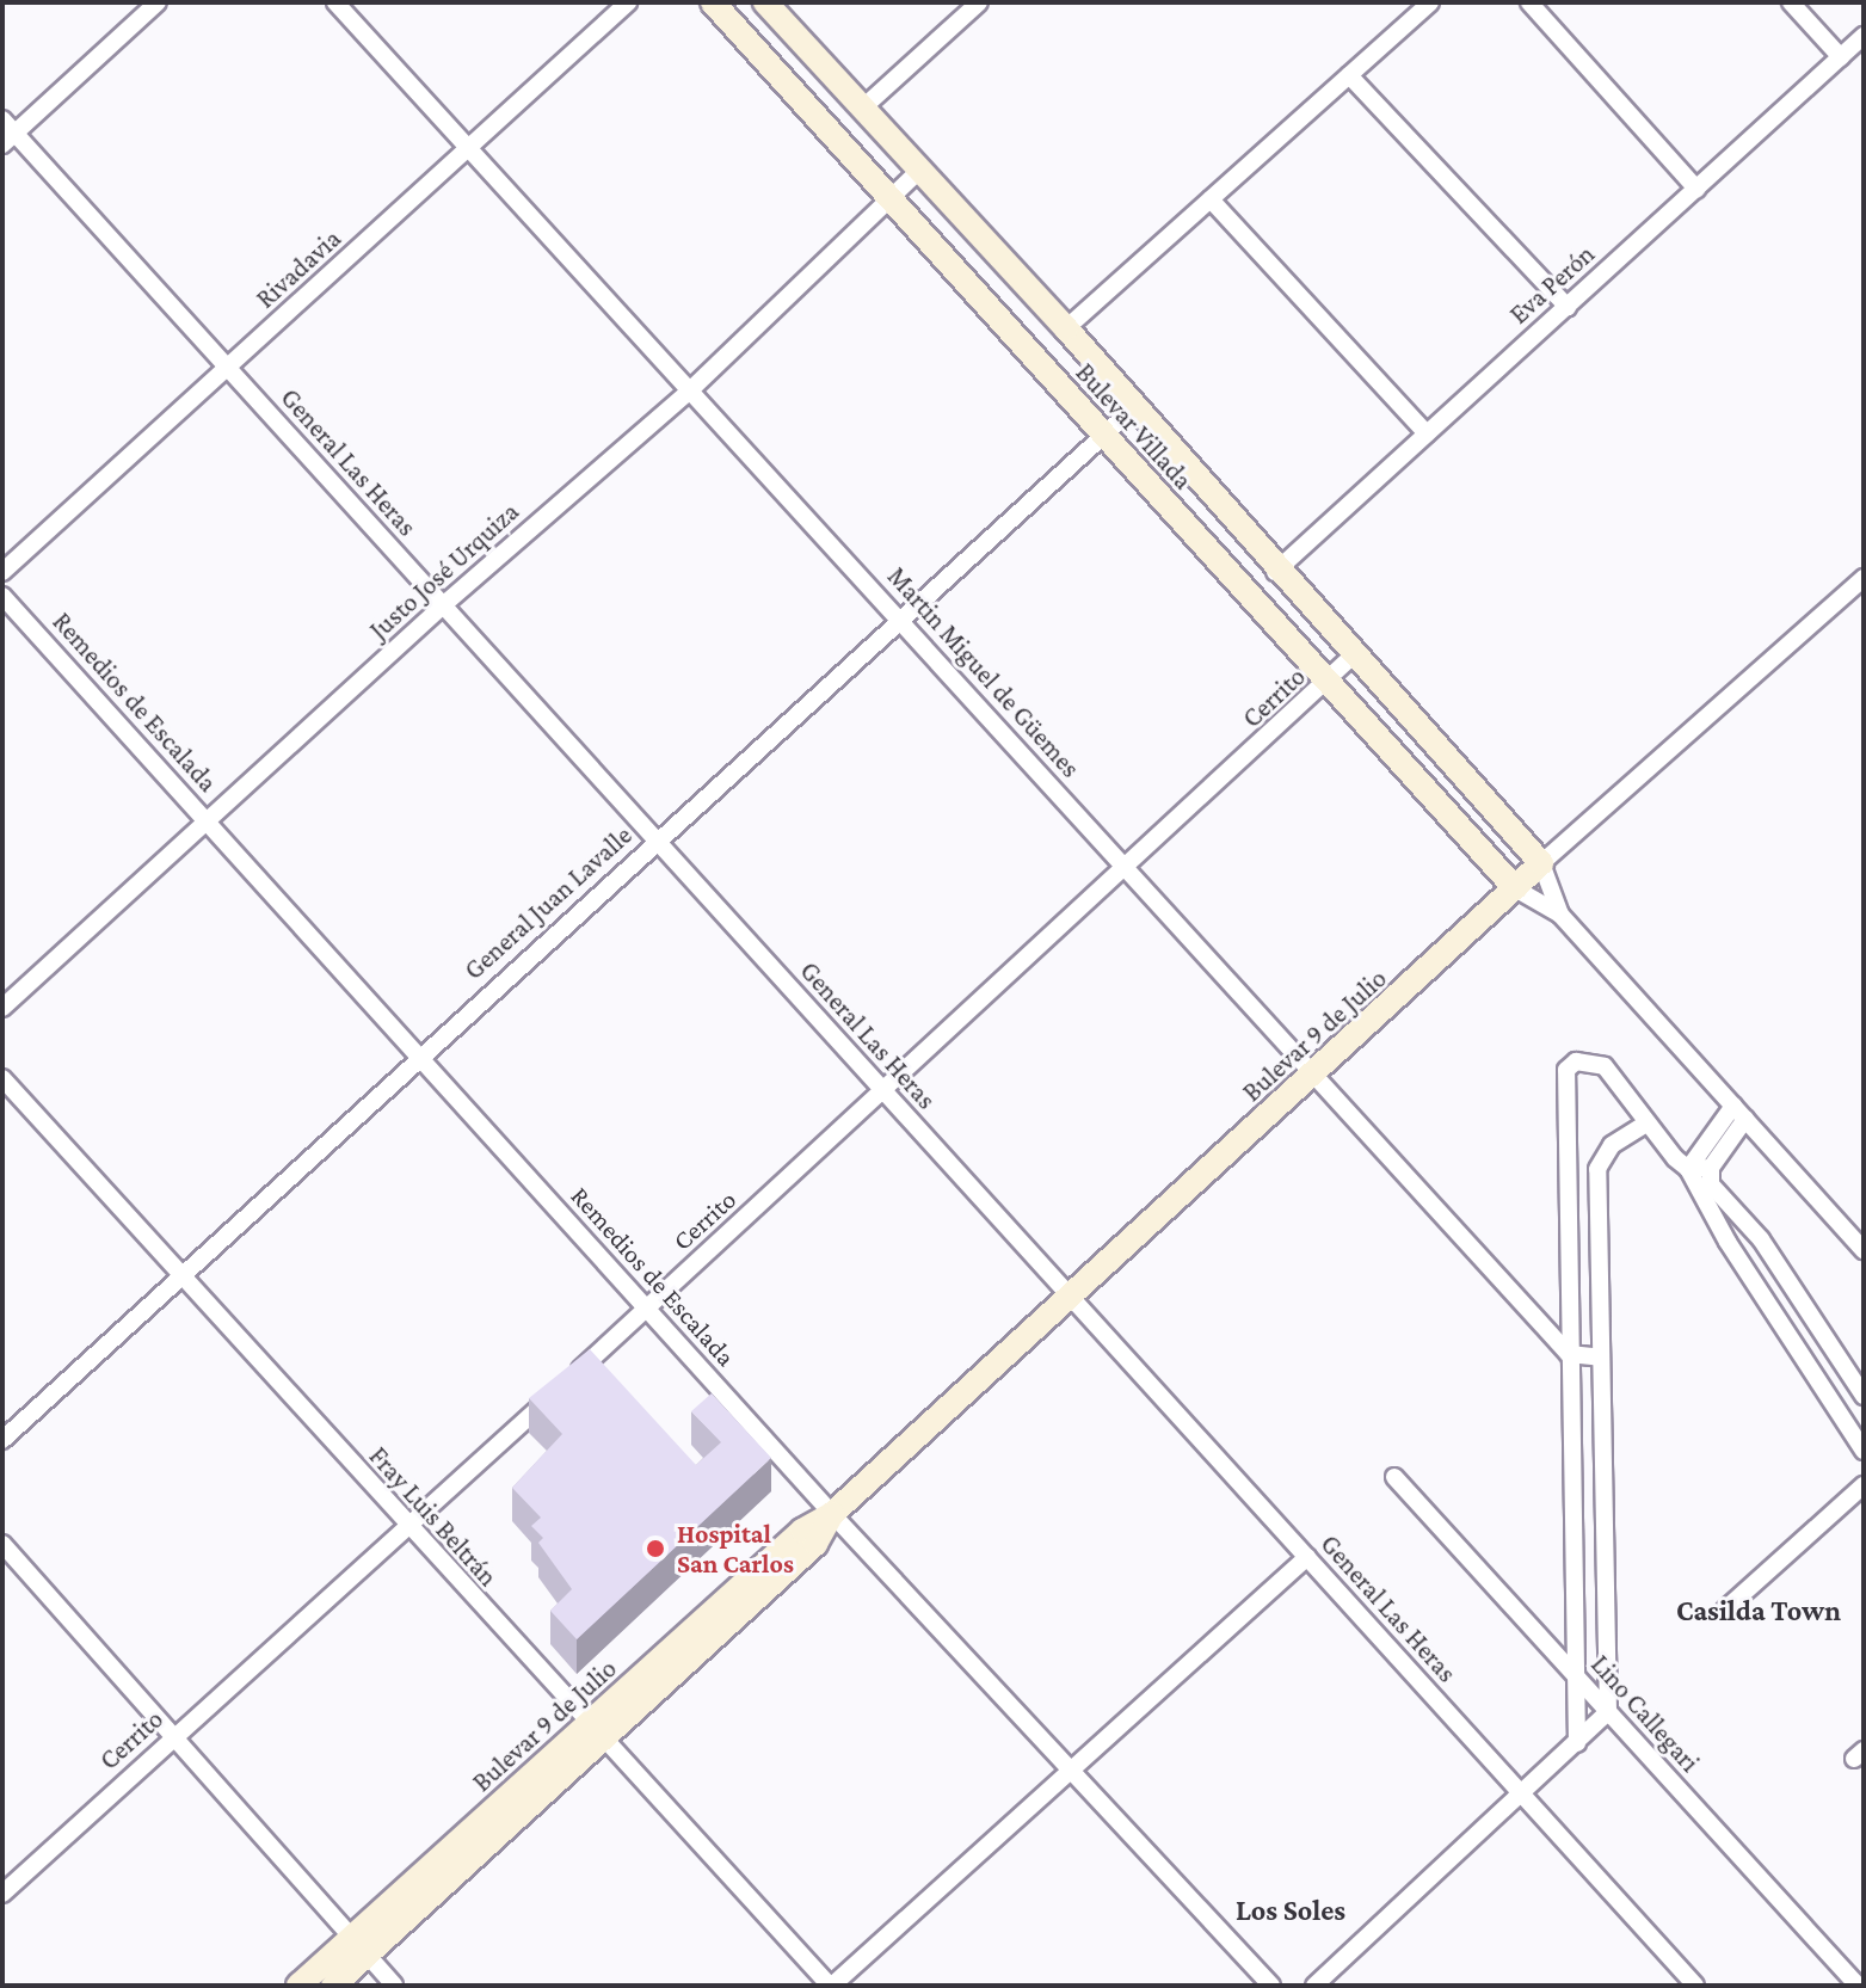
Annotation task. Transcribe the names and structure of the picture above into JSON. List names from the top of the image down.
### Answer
{
  "streets": {
    "main road": ["Bulevar Villada", "Bulevar 9 de Julio"],
    "street": [
      "Rivadavia",
      "Eva Perón",
      "General Las Heras",
      "Justo José Urquiza",
      "Martin Miguel de Güemes",
      "Cerrito",
      "Remedios de Escalada",
      "General Juan Lavalle",
      "Fray Luis Beltrán",
      "Lino Callegari"
    ]
  },
  "crossings": [
    ["Rivadavia", "General Las Heras"],
    ["Rivadavia", "Martin Miguel de Güemes"],
    ["Eva Perón", "Bulevar Villada"],
    ["Bulevar Villada", "Justo José Urquiza"],
    ["Bulevar Villada", "Cerrito"],
    ["Bulevar Villada", "General Juan Lavalle"],
    ["Bulevar Villada", "Bulevar 9 de Julio"],
    ["General Las Heras", "Justo José Urquiza"],
    ["General Las Heras", "Cerrito"],
    ["General Las Heras", "General Juan Lavalle"],
    ["General Las Heras", "Bulevar 9 de Julio"],
    ["Justo José Urquiza", "Martin Miguel de Güemes"],
    ["Justo José Urquiza", "Remedios de Escalada"],
    ["Martin Miguel de Güemes", "Cerrito"],
    ["Martin Miguel de Güemes", "General Juan Lavalle"],
    ["Martin Miguel de Güemes", "Bulevar 9 de Julio"],
    ["Cerrito", "Remedios de Escalada"],
    ["Cerrito", "Fray Luis Beltrán"],
    ["Remedios de Escalada", "General Juan Lavalle"],
    ["Remedios de Escalada", "Bulevar 9 de Julio"],
    ["General Juan Lavalle", "Fray Luis Beltrán"],
    ["Bulevar 9 de Julio", "Fray Luis Beltrán"]
  ],
  "districts": ["Casilda Town", "Los Soles"],
  "places": ["Hospital San Carlos"]
}
